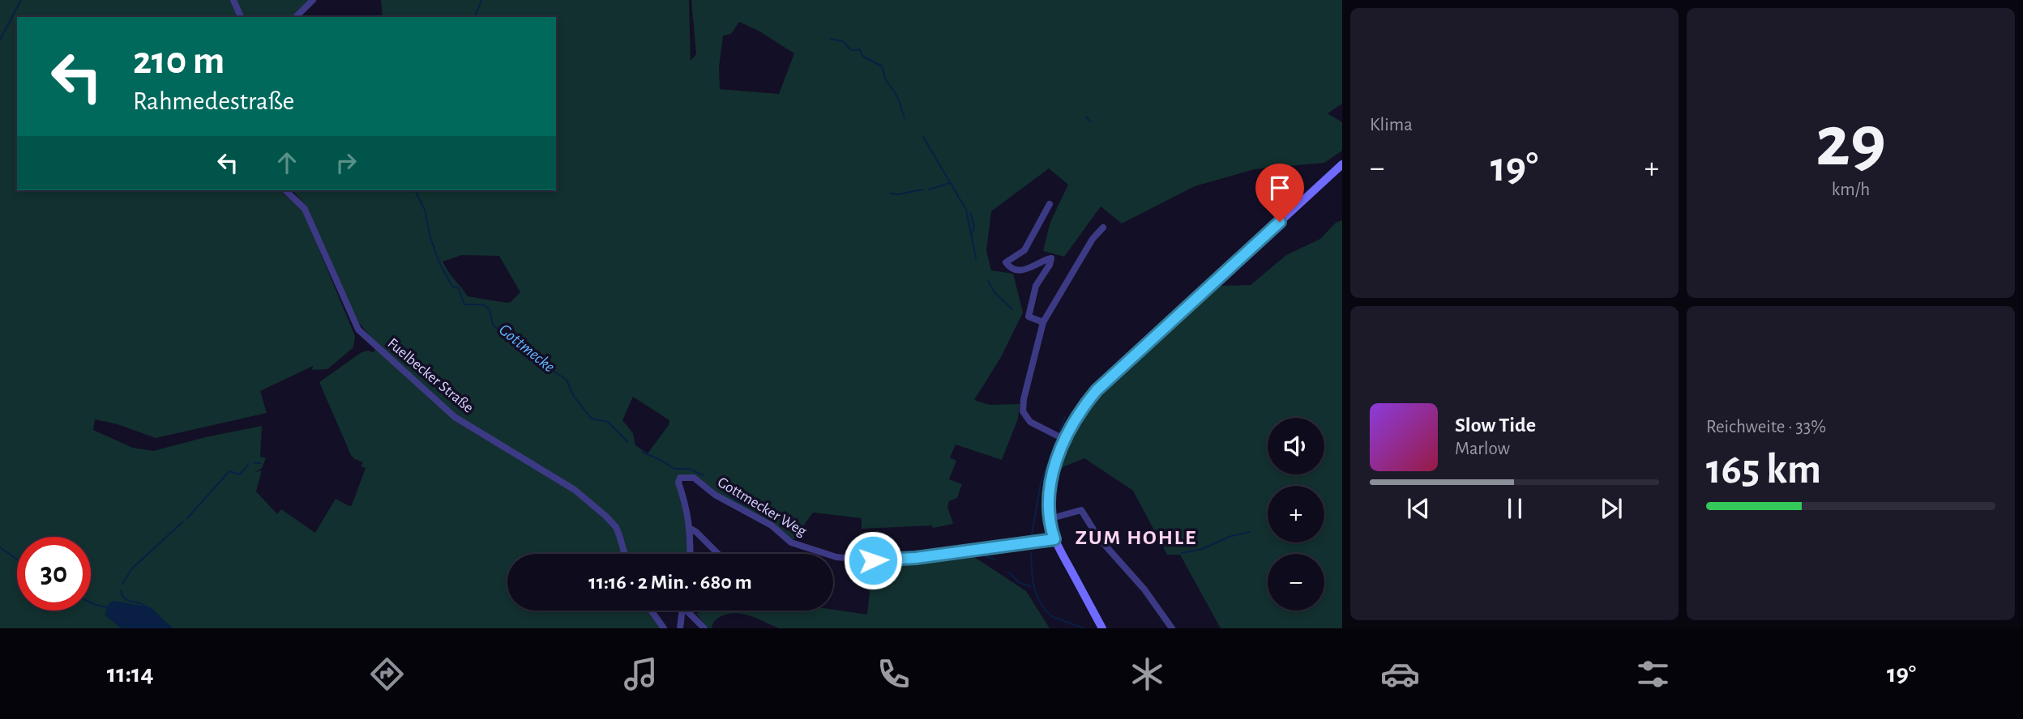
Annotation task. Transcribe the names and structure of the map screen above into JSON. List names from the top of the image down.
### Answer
{
  "streets": {
    "street": ["Fuelbecker Straße", "Gottmecker Weg"]
  },
  "districts": ["ZUM HOHLE"],
  "water": ["Gottmecke"],
  "page": {
    "tile": [
      "Klima",
      ["29", "km/h"],
      ["Reichweite · 33%", "165 km"]
    ],
    "turn": ["210 m", "Rahmedestraße"],
    "heat": ["−", "19°", "+"],
    "song": ["Slow Tide", "Marlow"],
    "map_buttons": ["+", "−"],
    "limit": "30",
    "trip": "11:16 · 2 Min. · 680 m",
    "tabs": ["11:14", "19°"]
  }
}
